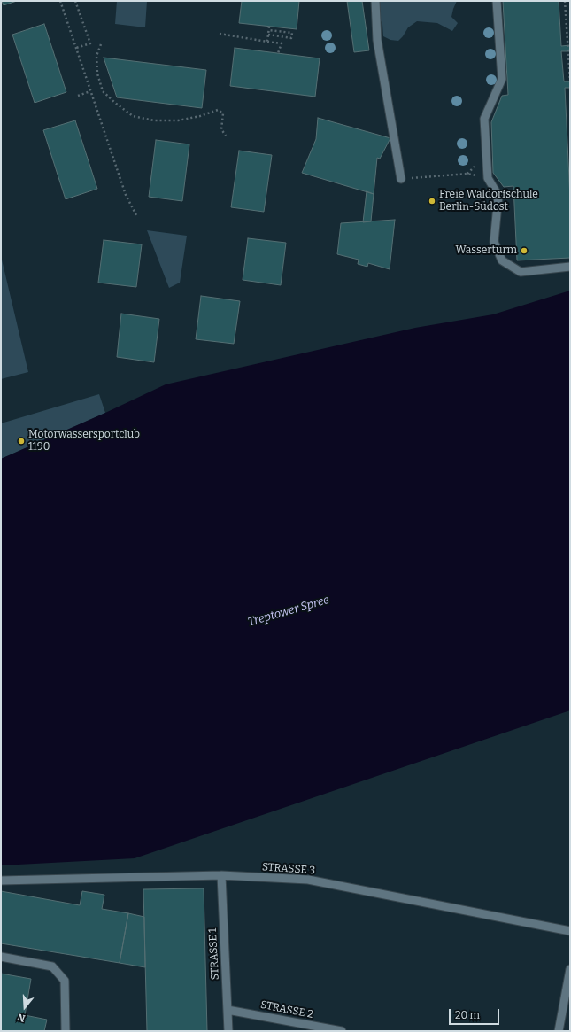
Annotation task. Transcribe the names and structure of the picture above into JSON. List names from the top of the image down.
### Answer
{
  "streets": {
    "lane": ["STRASSE 3", "STRASSE 1", "STRASSE 2"]
  },
  "crossings": [
    ["STRASSE 3", "STRASSE 1"],
    ["STRASSE 1", "STRASSE 2"]
  ],
  "water": ["Treptower Spree"],
  "places": ["Freie Waldorfschule Berlin-Südost", "Wasserturm", "Motorwassersportclub 1190"],
  "scale_bar": "20 m",
  "north": "bottom"
}
